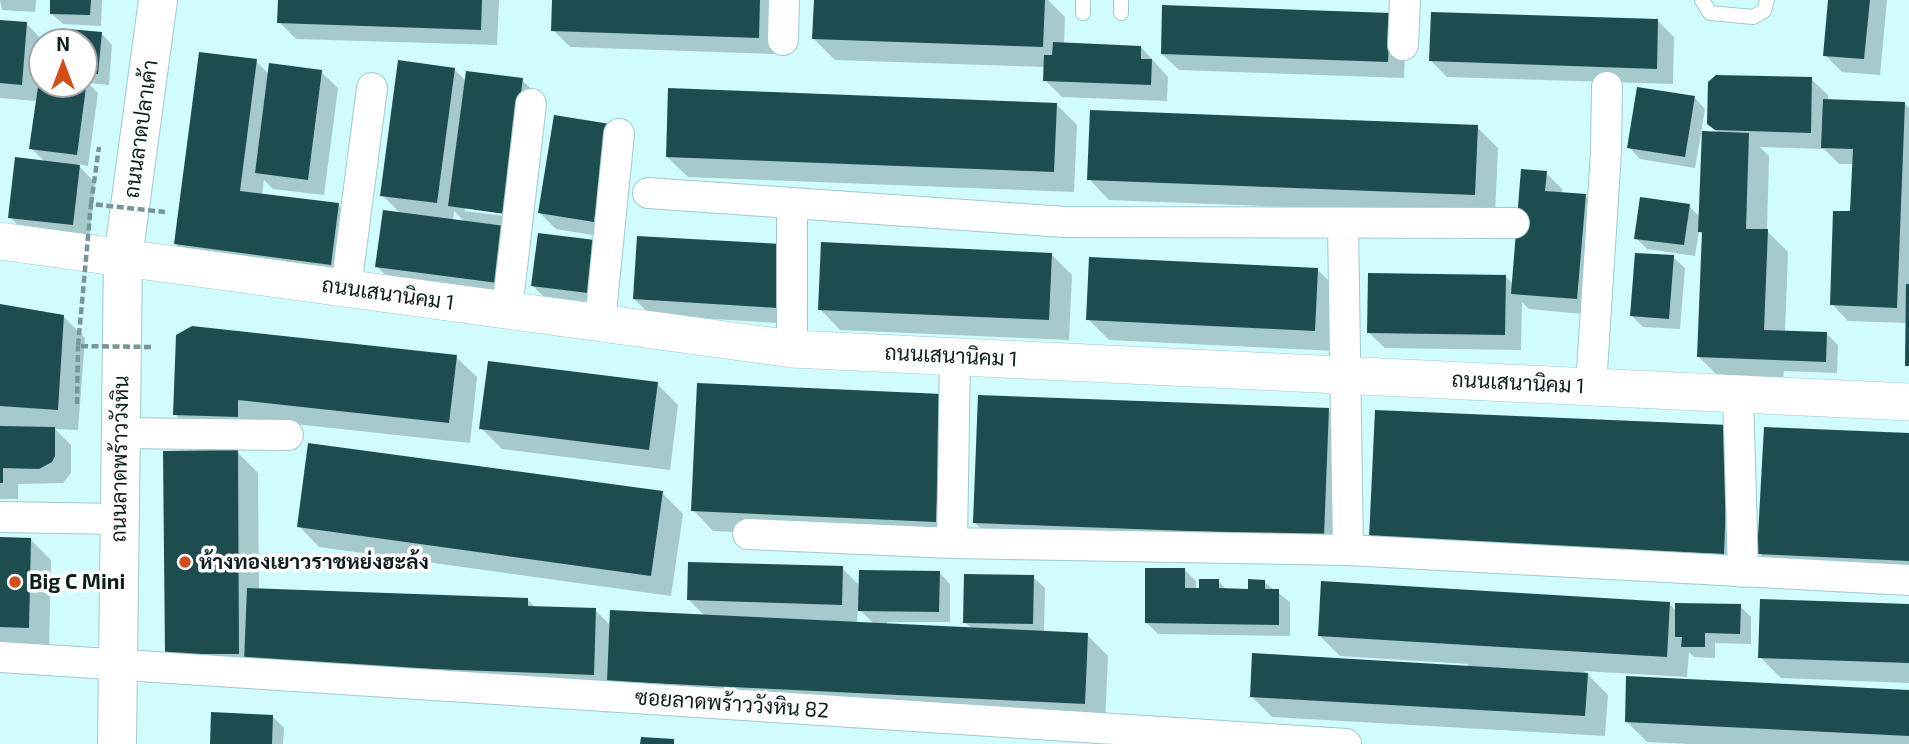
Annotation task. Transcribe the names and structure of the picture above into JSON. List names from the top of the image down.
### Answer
{
  "streets": {
    "main road": ["ถนนลาดปลาเค้า", "ถนนลาดพร้าววังหิน"],
    "street": ["ถนนเสนานิคม 1", "ซอยลาดพร้าววังหิน 82"]
  },
  "crossings": [
    ["ถนนลาดปลาเค้า", "ถนนเสนานิคม 1"],
    ["ถนนลาดปลาเค้า", "ถนนลาดพร้าววังหิน"],
    ["ถนนเสนานิคม 1", "ถนนลาดพร้าววังหิน"],
    ["ถนนลาดพร้าววังหิน", "ซอยลาดพร้าววังหิน 82"]
  ],
  "places": ["ห้างทองเยาวราชหย่งฮะล้ง", "Big C Mini"],
  "north": "top"
}
